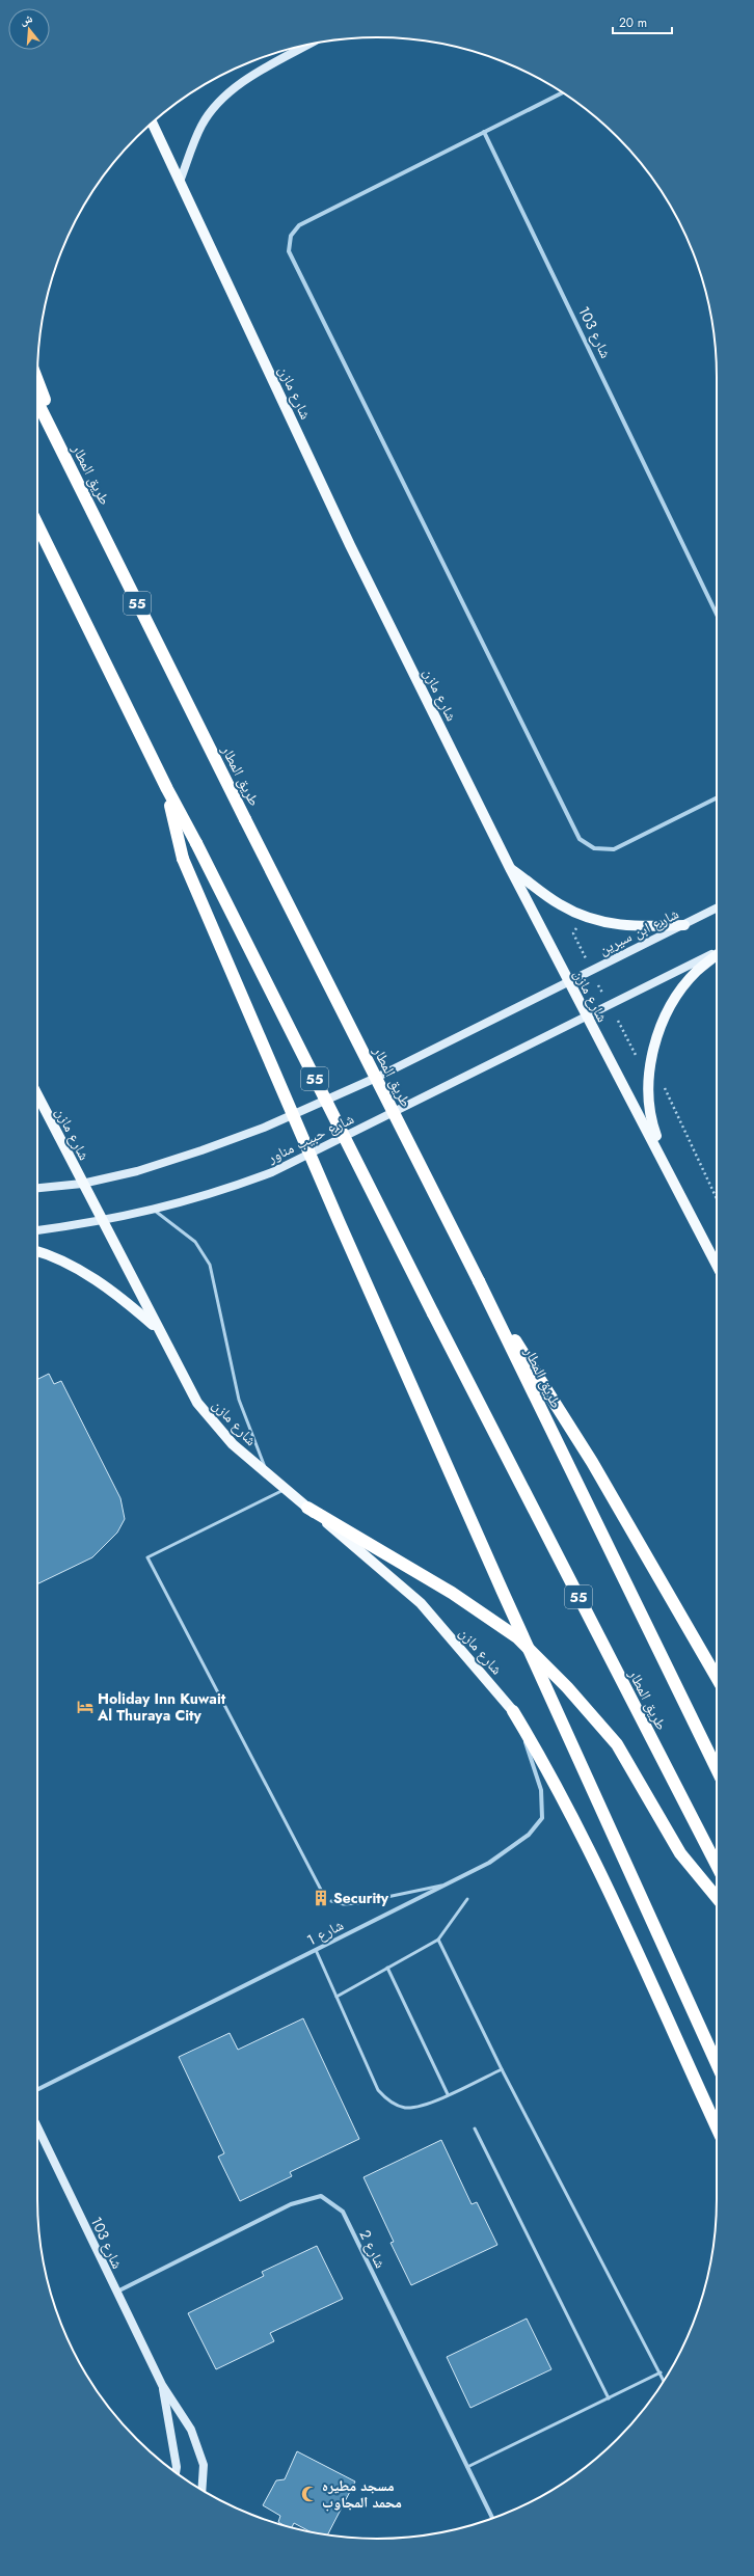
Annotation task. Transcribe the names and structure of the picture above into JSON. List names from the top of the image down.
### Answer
{
  "streets": {
    "highway": ["طريق المطار", "55"],
    "main road": ["شارع مازن"],
    "street": [
      "شارع 103",
      "شارع ابن سيرين",
      "شارع حبيب مناور",
      "شارع 1",
      "شارع 2"
    ]
  },
  "crossings": [
    ["شارع 103", "شارع 2"],
    ["شارع مازن", "شارع ابن سيرين"],
    ["شارع مازن", "شارع حبيب مناور"],
    ["شارع مازن", "شارع 1"],
    ["شارع ابن سيرين", "شارع حبيب مناور"]
  ],
  "places": {
    "hotel": ["Holiday Inn Kuwait Al Thuraya City"],
    "building": ["Security"],
    "mosque": ["مسجد مطيره محمد المجاوب"]
  },
  "scale_bar": "20 m",
  "north": "top"
}
